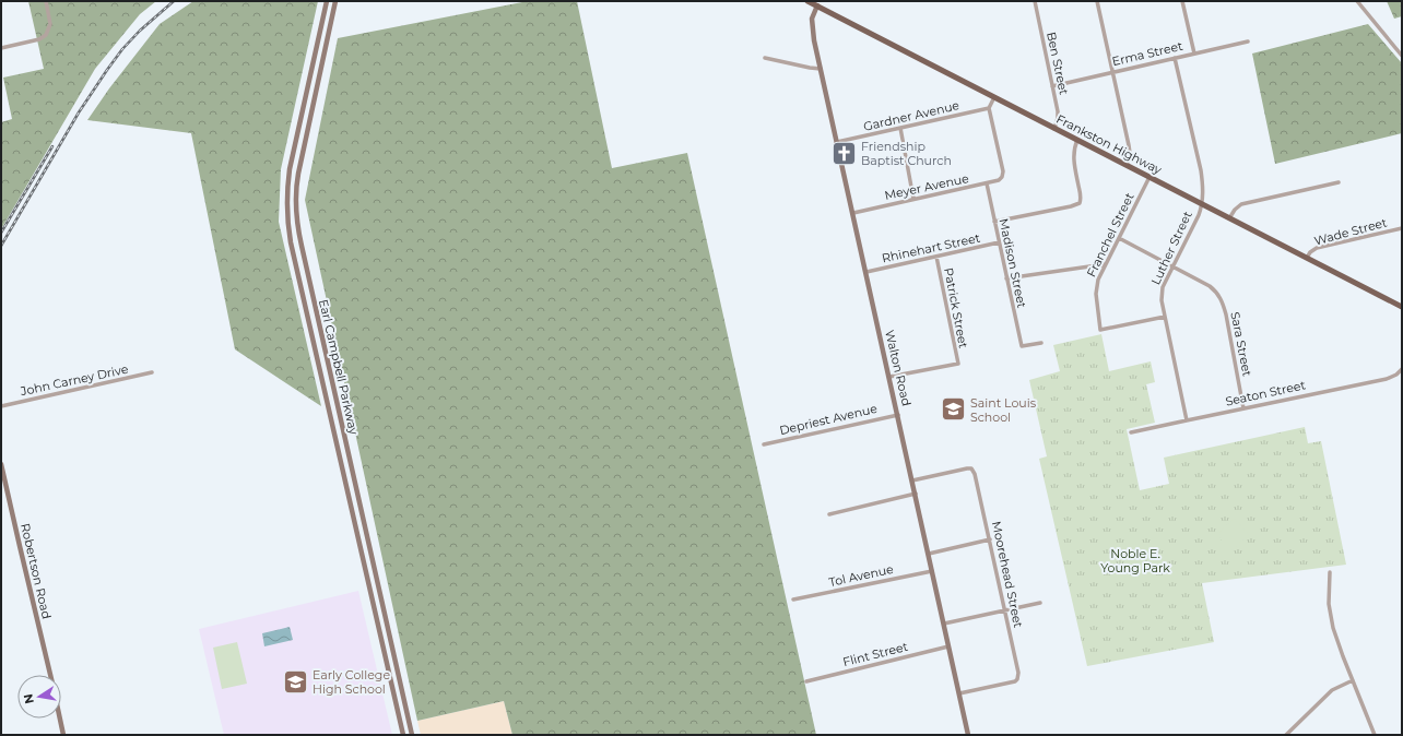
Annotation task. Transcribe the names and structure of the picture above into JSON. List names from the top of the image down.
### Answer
{
  "streets": {
    "main road": [
      "Frankston Highway",
      "Earl Campbell Parkway",
      "Walton Road",
      "Robertson Road"
    ],
    "street": [
      "Erma Street",
      "Ben Street",
      "Gardner Avenue",
      "Meyer Avenue",
      "Wade Street",
      "Franchel Street",
      "Rhinehart Street",
      "Luther Street",
      "Madison Street",
      "Patrick Street",
      "Sara Street",
      "John Carney Drive",
      "Seaton Street",
      "Depriest Avenue",
      "Moorehead Street",
      "Tol Avenue",
      "Flint Street"
    ]
  },
  "crossings": [
    ["Erma Street", "Ben Street"],
    ["Erma Street", "Luther Street"],
    ["Ben Street", "Frankston Highway"],
    ["Gardner Avenue", "Meyer Avenue"],
    ["Gardner Avenue", "Walton Road"],
    ["Frankston Highway", "Wade Street"],
    ["Frankston Highway", "Franchel Street"],
    ["Frankston Highway", "Luther Street"],
    ["Frankston Highway", "Walton Road"],
    ["Meyer Avenue", "Madison Street"],
    ["Meyer Avenue", "Walton Road"],
    ["Franchel Street", "Luther Street"],
    ["Franchel Street", "Sara Street"],
    ["Rhinehart Street", "Madison Street"],
    ["Rhinehart Street", "Patrick Street"],
    ["Rhinehart Street", "Walton Road"],
    ["Luther Street", "Sara Street"],
    ["Luther Street", "Seaton Street"],
    ["Patrick Street", "Walton Road"],
    ["Sara Street", "Seaton Street"],
    ["Walton Road", "Depriest Avenue"],
    ["Walton Road", "Moorehead Street"],
    ["Walton Road", "Tol Avenue"],
    ["Walton Road", "Flint Street"]
  ],
  "parks": ["Noble E. Young Park"],
  "places": {
    "church": ["Friendship Baptist Church"],
    "school or university": ["Saint Louis School", "Early College High School"]
  },
  "north": "left"
}
